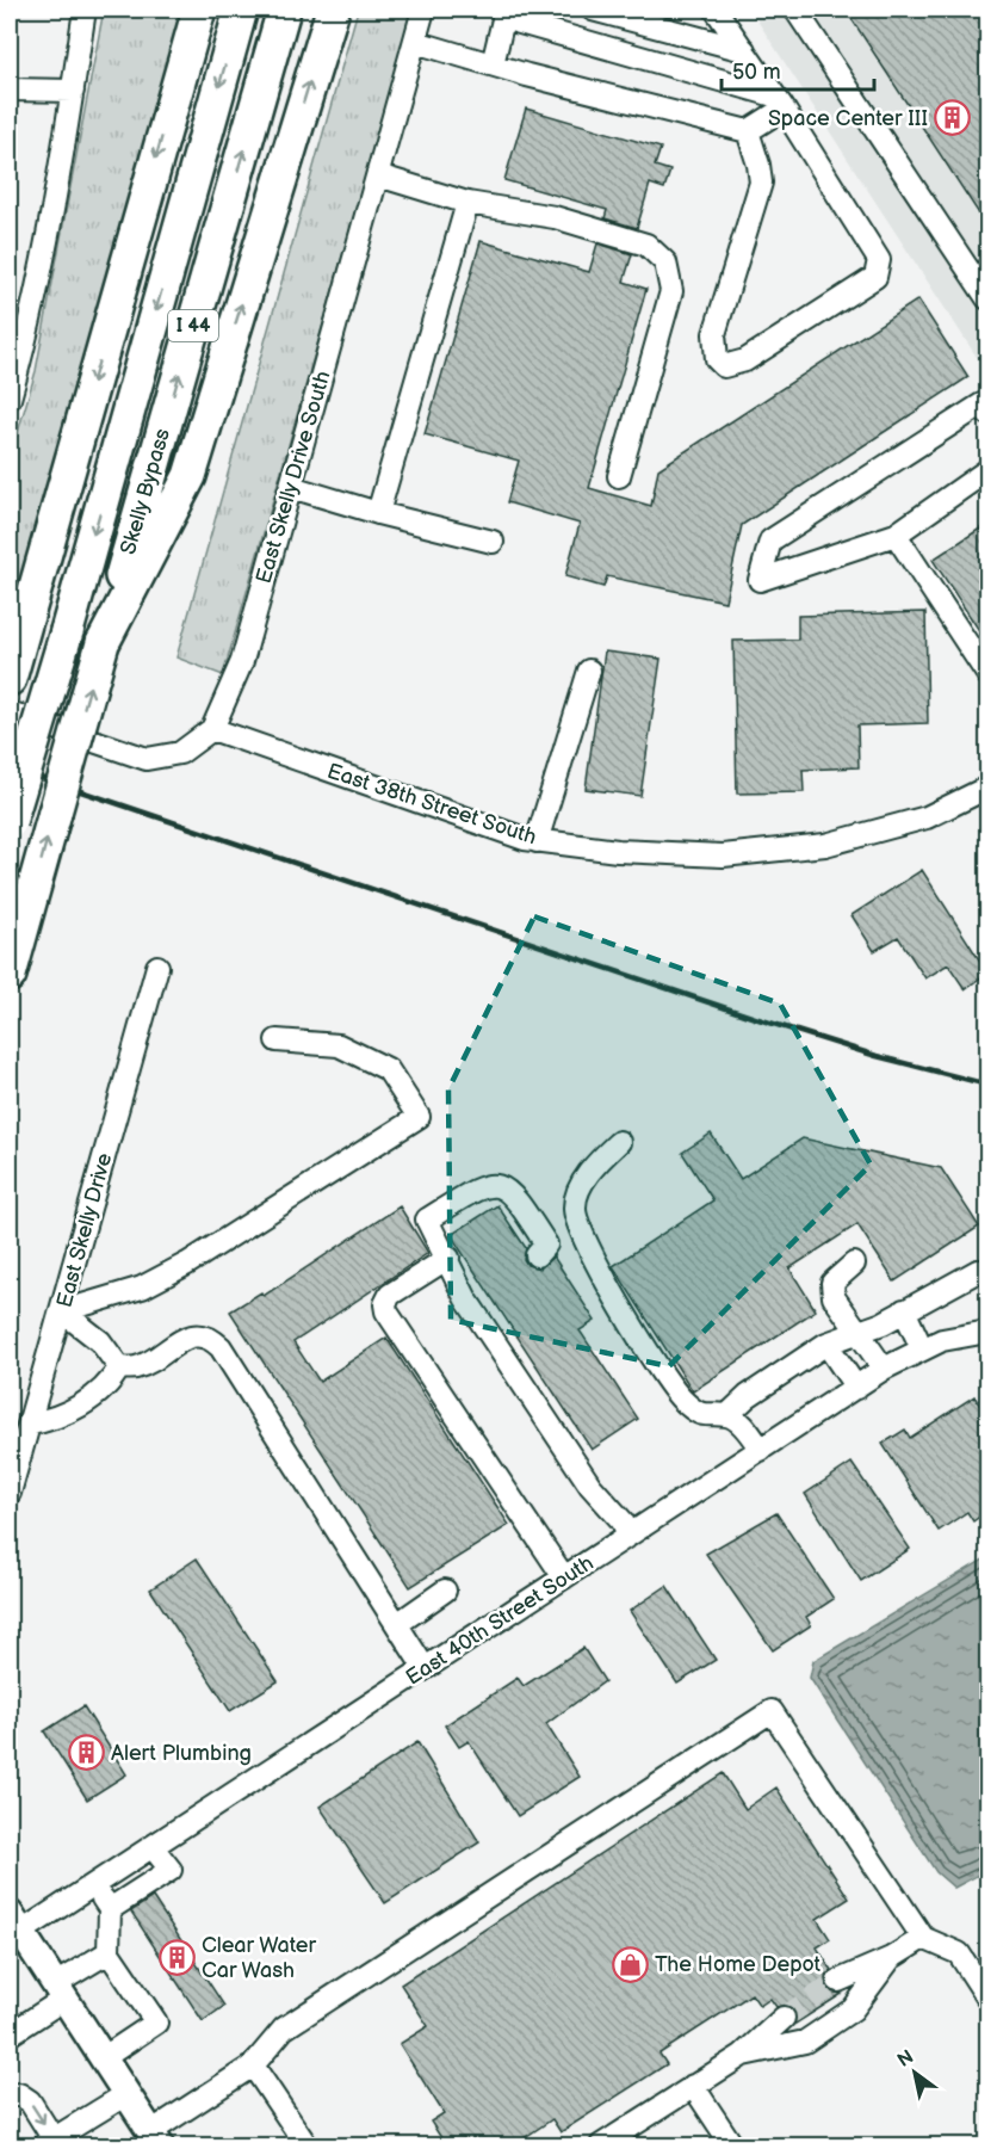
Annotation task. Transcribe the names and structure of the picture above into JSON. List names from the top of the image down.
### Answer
{
  "streets": {
    "highway": ["I 44", "Skelly Bypass"],
    "street": [
      "East Skelly Drive South",
      "East 38th Street South",
      "East Skelly Drive",
      "East 40th Street South"
    ]
  },
  "crossings": [
    ["East Skelly Drive South", "East 38th Street South"]
  ],
  "places": {
    "building": ["Space Center III", "Alert Plumbing", "Clear Water Car Wash"],
    "shop": ["The Home Depot"]
  },
  "scale_bar": "50 m",
  "north": "top left"
}
